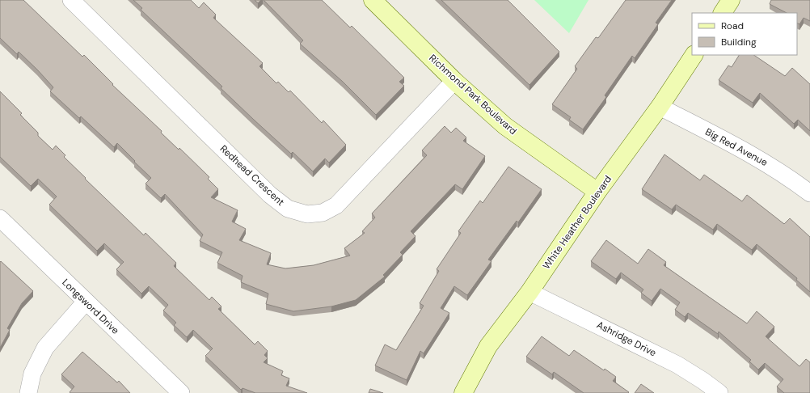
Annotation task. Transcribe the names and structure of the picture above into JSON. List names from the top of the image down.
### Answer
{
  "streets": {
    "street": [
      "Richmond Park Boulevard",
      "Big Red Avenue",
      "Redhead Crescent",
      "White Heather Boulevard",
      "Longsword Drive",
      "Ashridge Drive"
    ]
  },
  "crossings": [
    ["Richmond Park Boulevard", "Redhead Crescent"],
    ["Richmond Park Boulevard", "White Heather Boulevard"],
    ["Big Red Avenue", "White Heather Boulevard"],
    ["White Heather Boulevard", "Ashridge Drive"]
  ],
  "legend": ["Road", "Building"]
}
